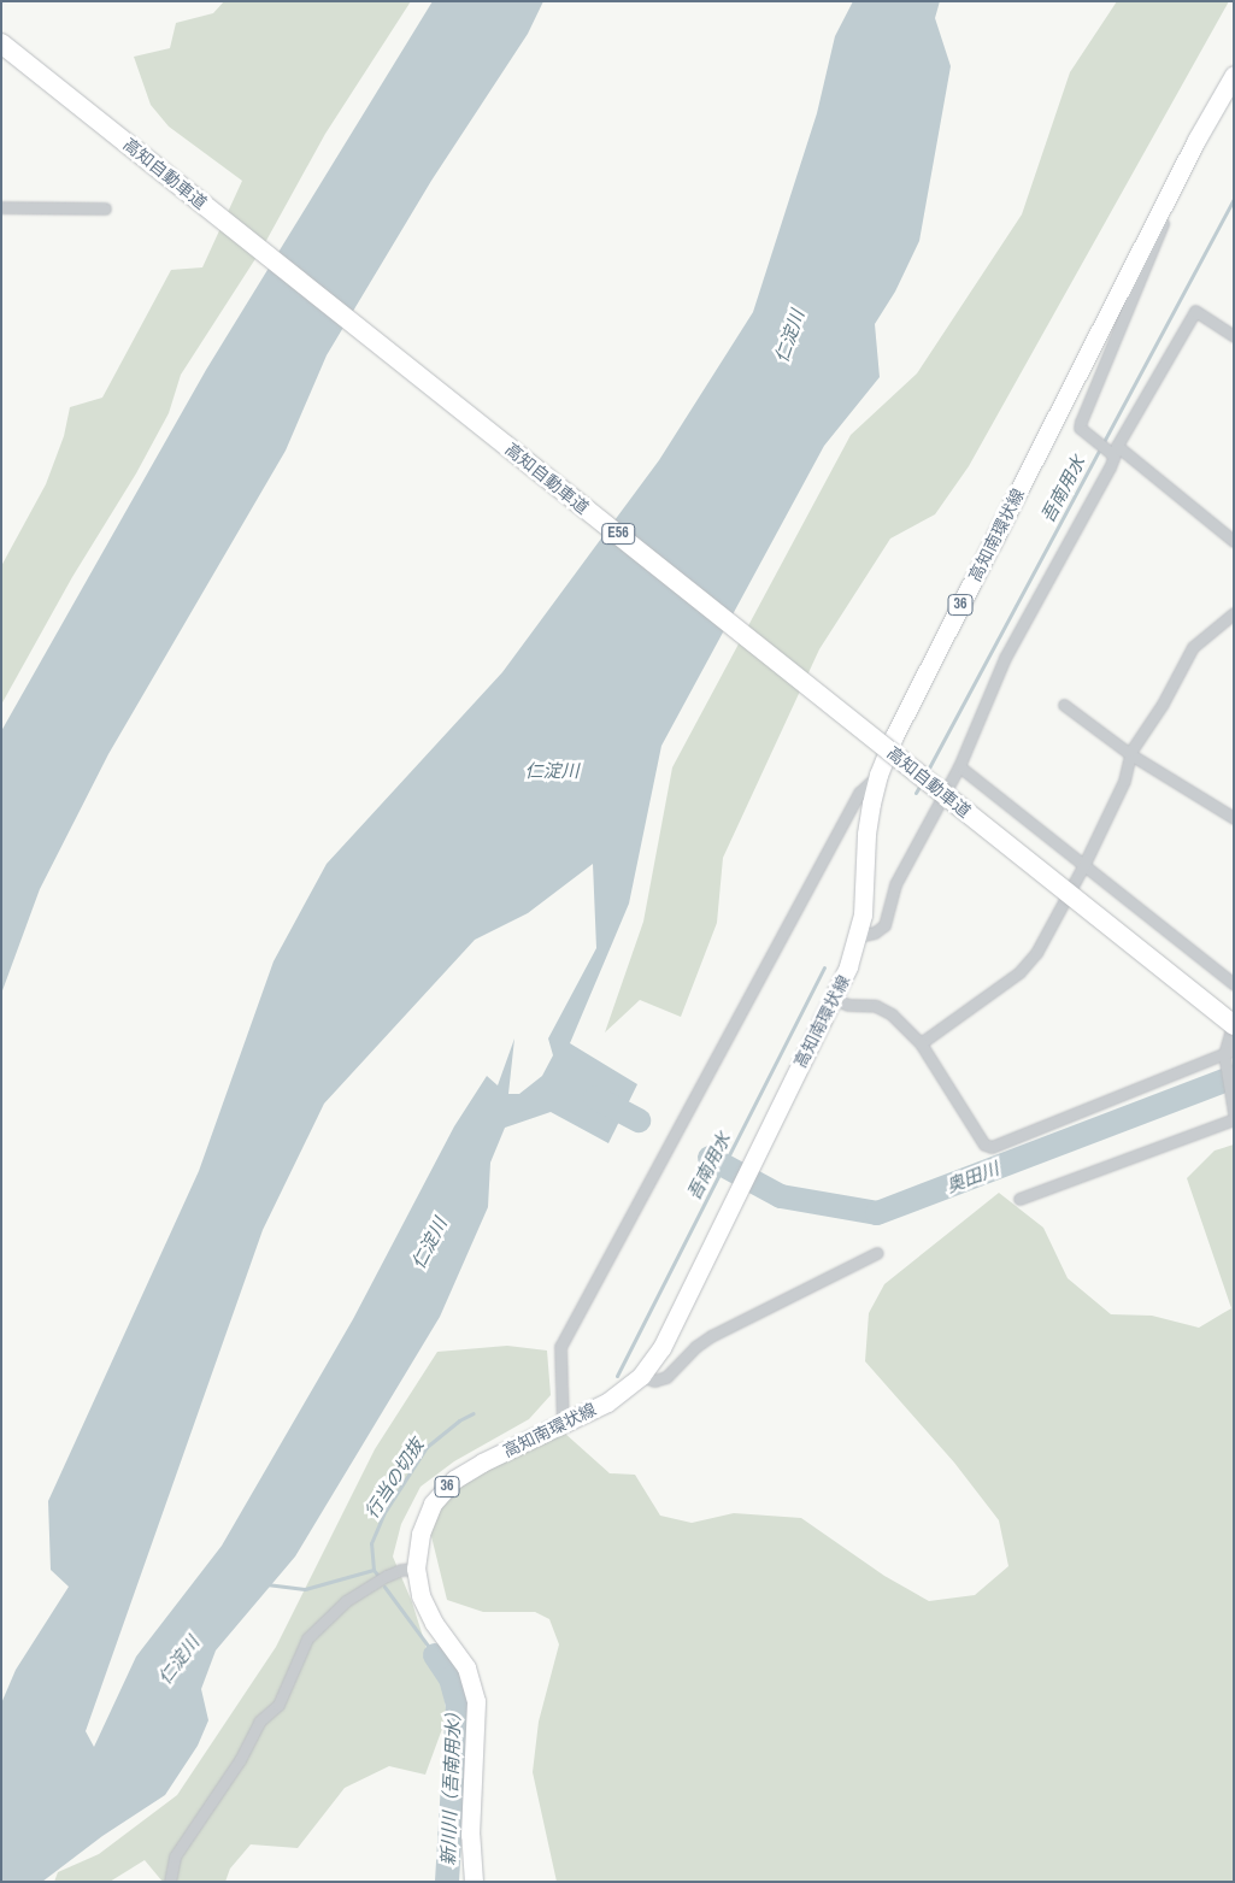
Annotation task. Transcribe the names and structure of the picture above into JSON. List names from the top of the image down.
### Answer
{
  "streets": {
    "highway": ["高知自動車道", "E56"],
    "main road": ["高知南環状線", "36"]
  },
  "water": [
    "仁淀川",
    "吾南用水",
    "奥田川",
    "行当の切抜",
    "新川川（吾南用水）"
  ]
}
